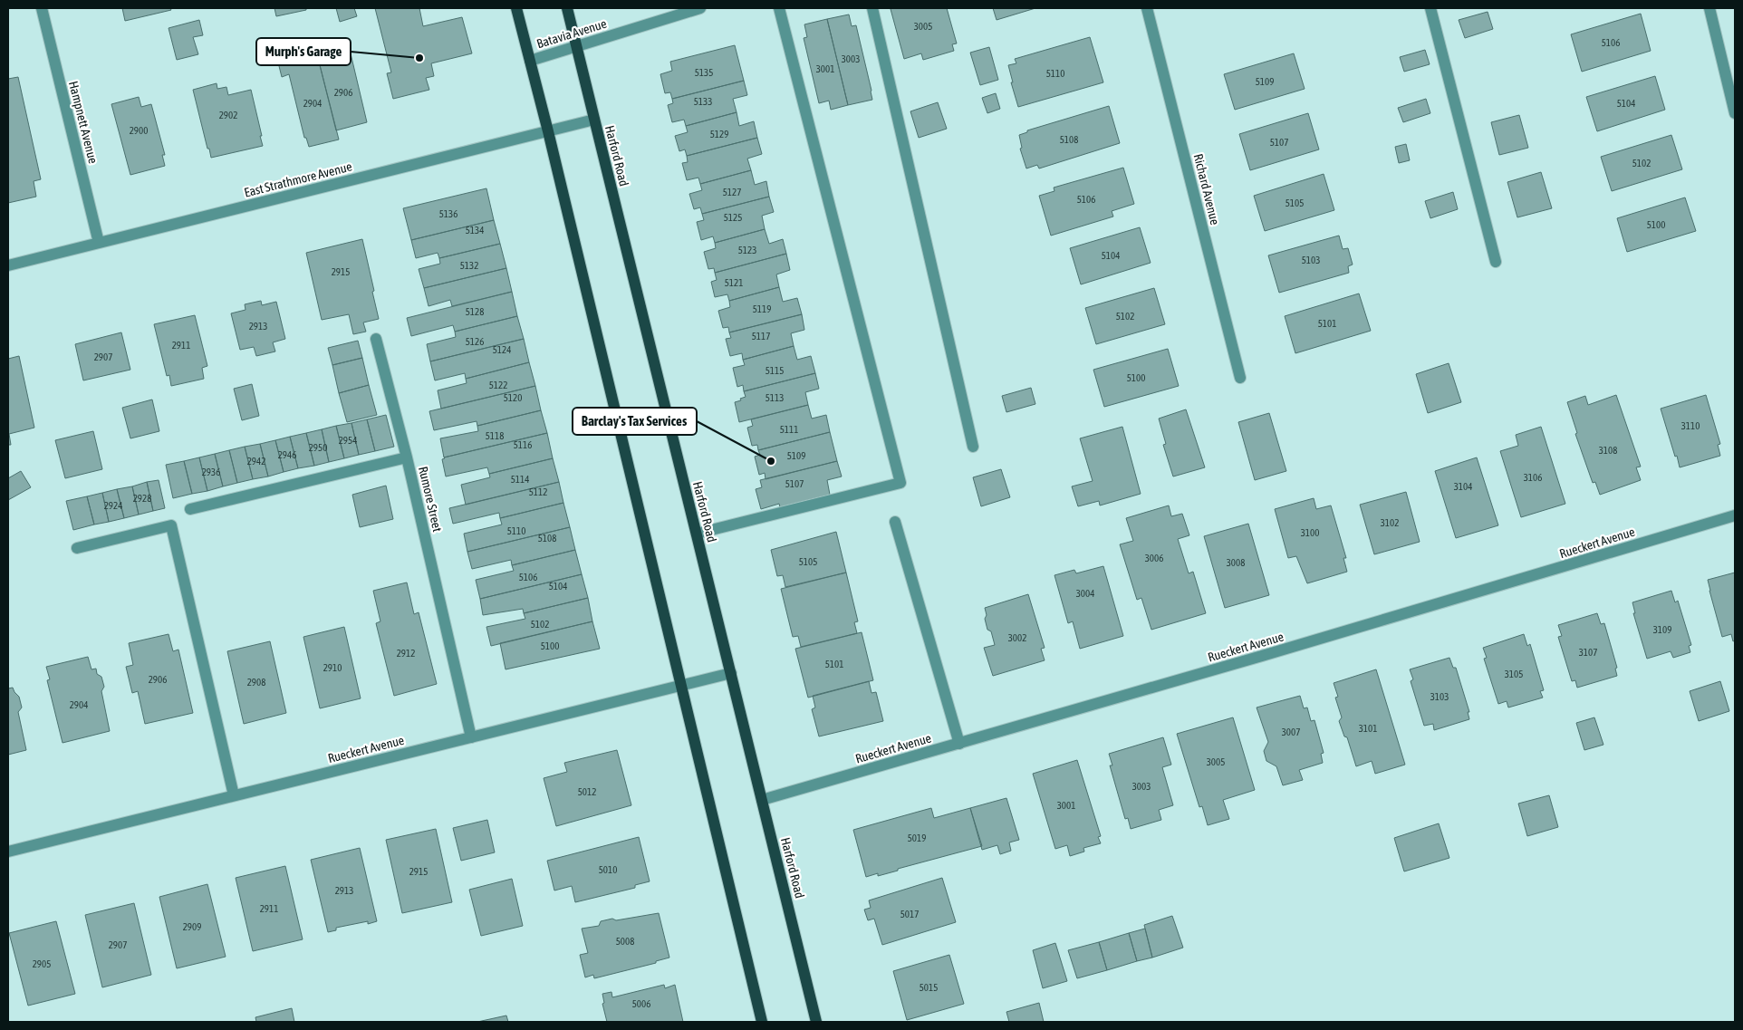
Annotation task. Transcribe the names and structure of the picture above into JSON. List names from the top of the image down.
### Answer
{
  "streets": {
    "main road": ["Harford Road"],
    "street": [
      "Batavia Avenue",
      "Hampnett Avenue",
      "East Strathmore Avenue",
      "Richard Avenue",
      "Rumore Street",
      "Rueckert Avenue"
    ]
  },
  "crossings": [
    ["Batavia Avenue", "Harford Road"],
    ["Hampnett Avenue", "East Strathmore Avenue"],
    ["Harford Road", "East Strathmore Avenue"],
    ["Harford Road", "Rueckert Avenue"],
    ["Rumore Street", "Rueckert Avenue"]
  ],
  "places": ["Murph's Garage", "Barclay's Tax Services"],
  "house_numbers": [
    "3005",
    "5106",
    "3003",
    "3001",
    "5135",
    "5110",
    "5109",
    "2906",
    "5133",
    "2904",
    "5104",
    "2902",
    "2900",
    "5129",
    "5108",
    "5107",
    "5102",
    "5127",
    "5106",
    "5105",
    "5136",
    "5125",
    "5100",
    "5134",
    "5123",
    "5104",
    "5103",
    "5132",
    "2915",
    "5121",
    "5119",
    "5128",
    "5102",
    "5101",
    "2913",
    "5117",
    "5126",
    "2911",
    "5124",
    "2907",
    "5115",
    "5100",
    "5122",
    "5120",
    "5113",
    "3110",
    "5111",
    "5118",
    "2954",
    "5116",
    "2950",
    "3108",
    "2946",
    "5109",
    "2942",
    "2936",
    "3106",
    "5114",
    "5107",
    "3104",
    "5112",
    "2928",
    "2924",
    "3102",
    "5110",
    "3100",
    "5108",
    "3006",
    "5105",
    "3008",
    "5106",
    "5104",
    "3004",
    "5102",
    "3109",
    "3002",
    "5100",
    "3107",
    "2912",
    "5101",
    "2910",
    "3105",
    "2906",
    "2908",
    "3103",
    "2904",
    "3101",
    "3007",
    "3005",
    "3003",
    "5012",
    "3001",
    "5019",
    "5010",
    "2915",
    "2913",
    "2911",
    "5017",
    "2909",
    "5008",
    "2907",
    "2905",
    "5015",
    "5006"
  ]
}
